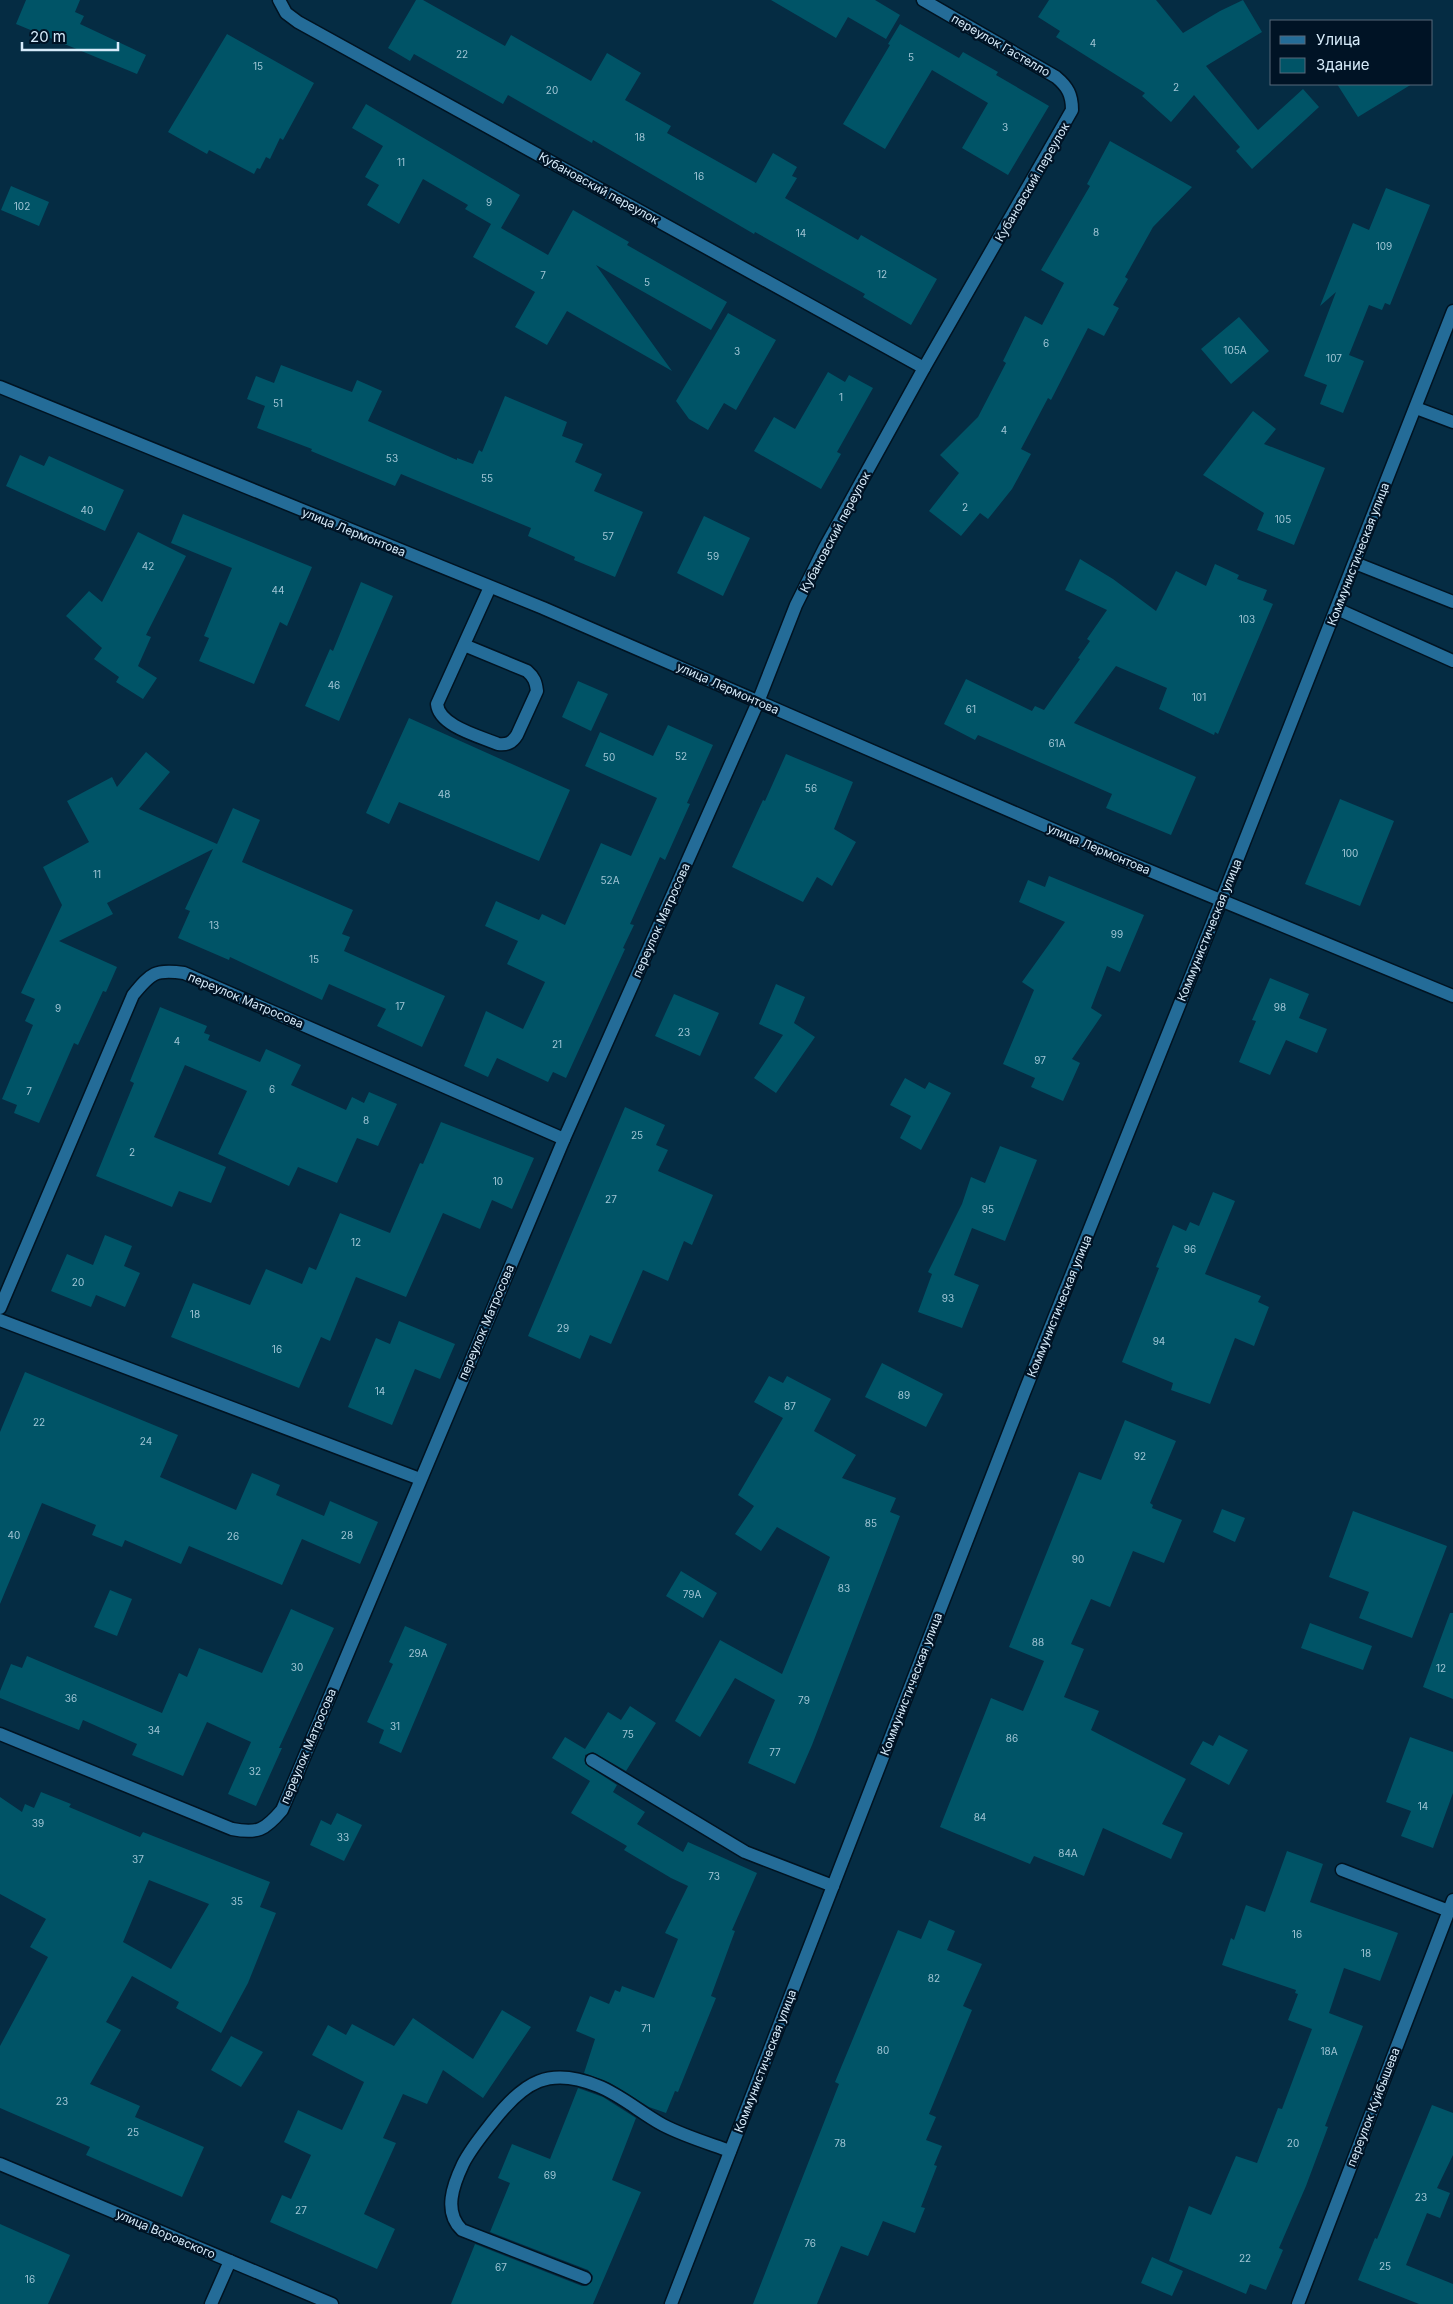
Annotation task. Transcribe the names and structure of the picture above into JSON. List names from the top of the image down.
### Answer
{
  "streets": {
    "street": [
      "переулок Гастелло",
      "Кубановский переулок",
      "улица Лермонтова",
      "Коммунистическая улица",
      "переулок Матросова",
      "переулок Куйбышева",
      "улица Воровского"
    ]
  },
  "crossings": [
    ["переулок Гастелло", "Кубановский переулок"],
    ["Кубановский переулок", "улица Лермонтова"],
    ["Кубановский переулок", "переулок Матросова"],
    ["улица Лермонтова", "Коммунистическая улица"],
    ["улица Лермонтова", "переулок Матросова"]
  ],
  "house_numbers": [
    "4",
    "22",
    "5",
    "15",
    "2",
    "20",
    "3",
    "18",
    "11",
    "16",
    "9",
    "102",
    "8",
    "14",
    "109",
    "12",
    "7",
    "5",
    "6",
    "105А",
    "3",
    "107",
    "1",
    "51",
    "4",
    "53",
    "55",
    "2",
    "40",
    "105",
    "57",
    "59",
    "42",
    "44",
    "103",
    "46",
    "101",
    "61",
    "61А",
    "52",
    "50",
    "56",
    "48",
    "100",
    "11",
    "52А",
    "13",
    "99",
    "15",
    "17",
    "98",
    "9",
    "23",
    "4",
    "21",
    "97",
    "6",
    "7",
    "8",
    "25",
    "2",
    "10",
    "27",
    "95",
    "12",
    "96",
    "20",
    "93",
    "18",
    "29",
    "94",
    "16",
    "14",
    "89",
    "87",
    "22",
    "24",
    "92",
    "85",
    "40",
    "28",
    "26",
    "90",
    "83",
    "79А",
    "88",
    "29А",
    "30",
    "12",
    "36",
    "79",
    "31",
    "34",
    "75",
    "86",
    "77",
    "32",
    "14",
    "84",
    "39",
    "33",
    "84А",
    "37",
    "73",
    "35",
    "16",
    "18",
    "82",
    "71",
    "80",
    "18А",
    "23",
    "25",
    "78",
    "20",
    "69",
    "23",
    "27",
    "76",
    "22",
    "25",
    "67",
    "16"
  ],
  "legend": ["Улица", "Здание"],
  "scale_bar": "20 m"
}
